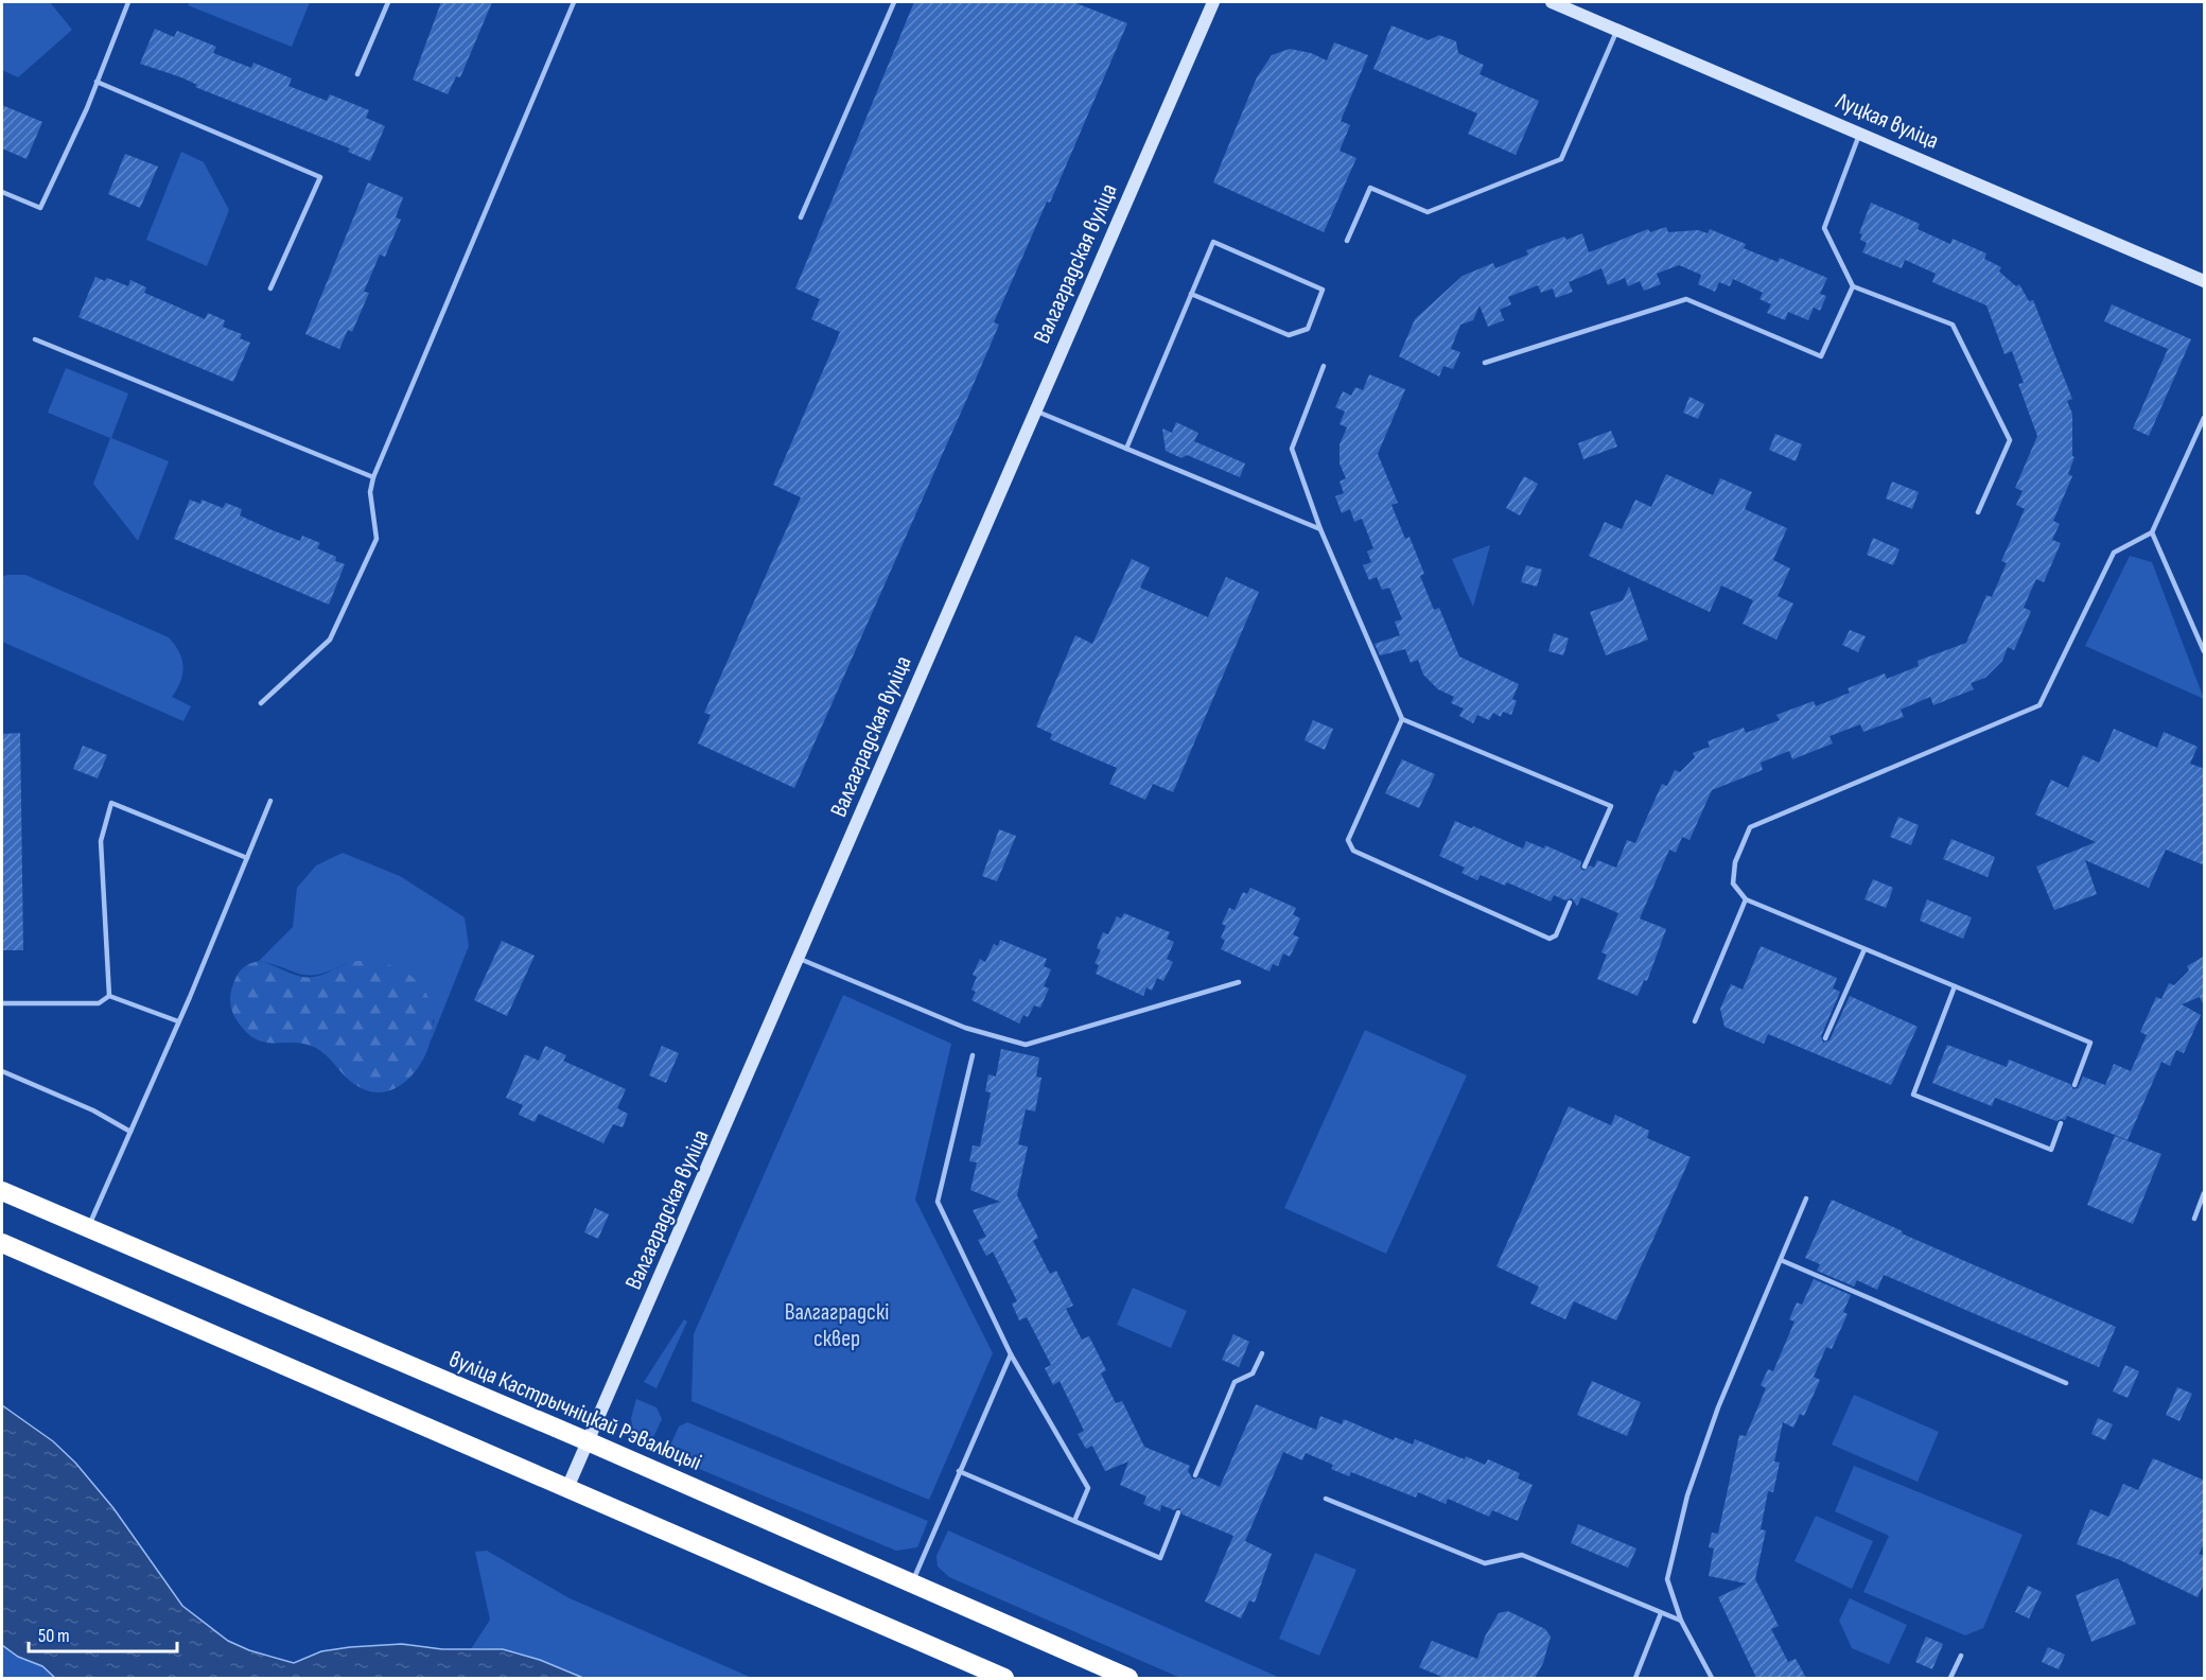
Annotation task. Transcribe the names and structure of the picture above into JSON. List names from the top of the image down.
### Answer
{
  "streets": {
    "highway": ["вуліца Кастрычніцкай Рэвалюцыі"],
    "main road": ["Луцкая вуліца", "Валгаградская вуліца"]
  },
  "crossings": [
    ["Валгаградская вуліца", "вуліца Кастрычніцкай Рэвалюцыі"]
  ],
  "parks": ["Валгаградскі сквер"],
  "scale_bar": "50 m"
}
